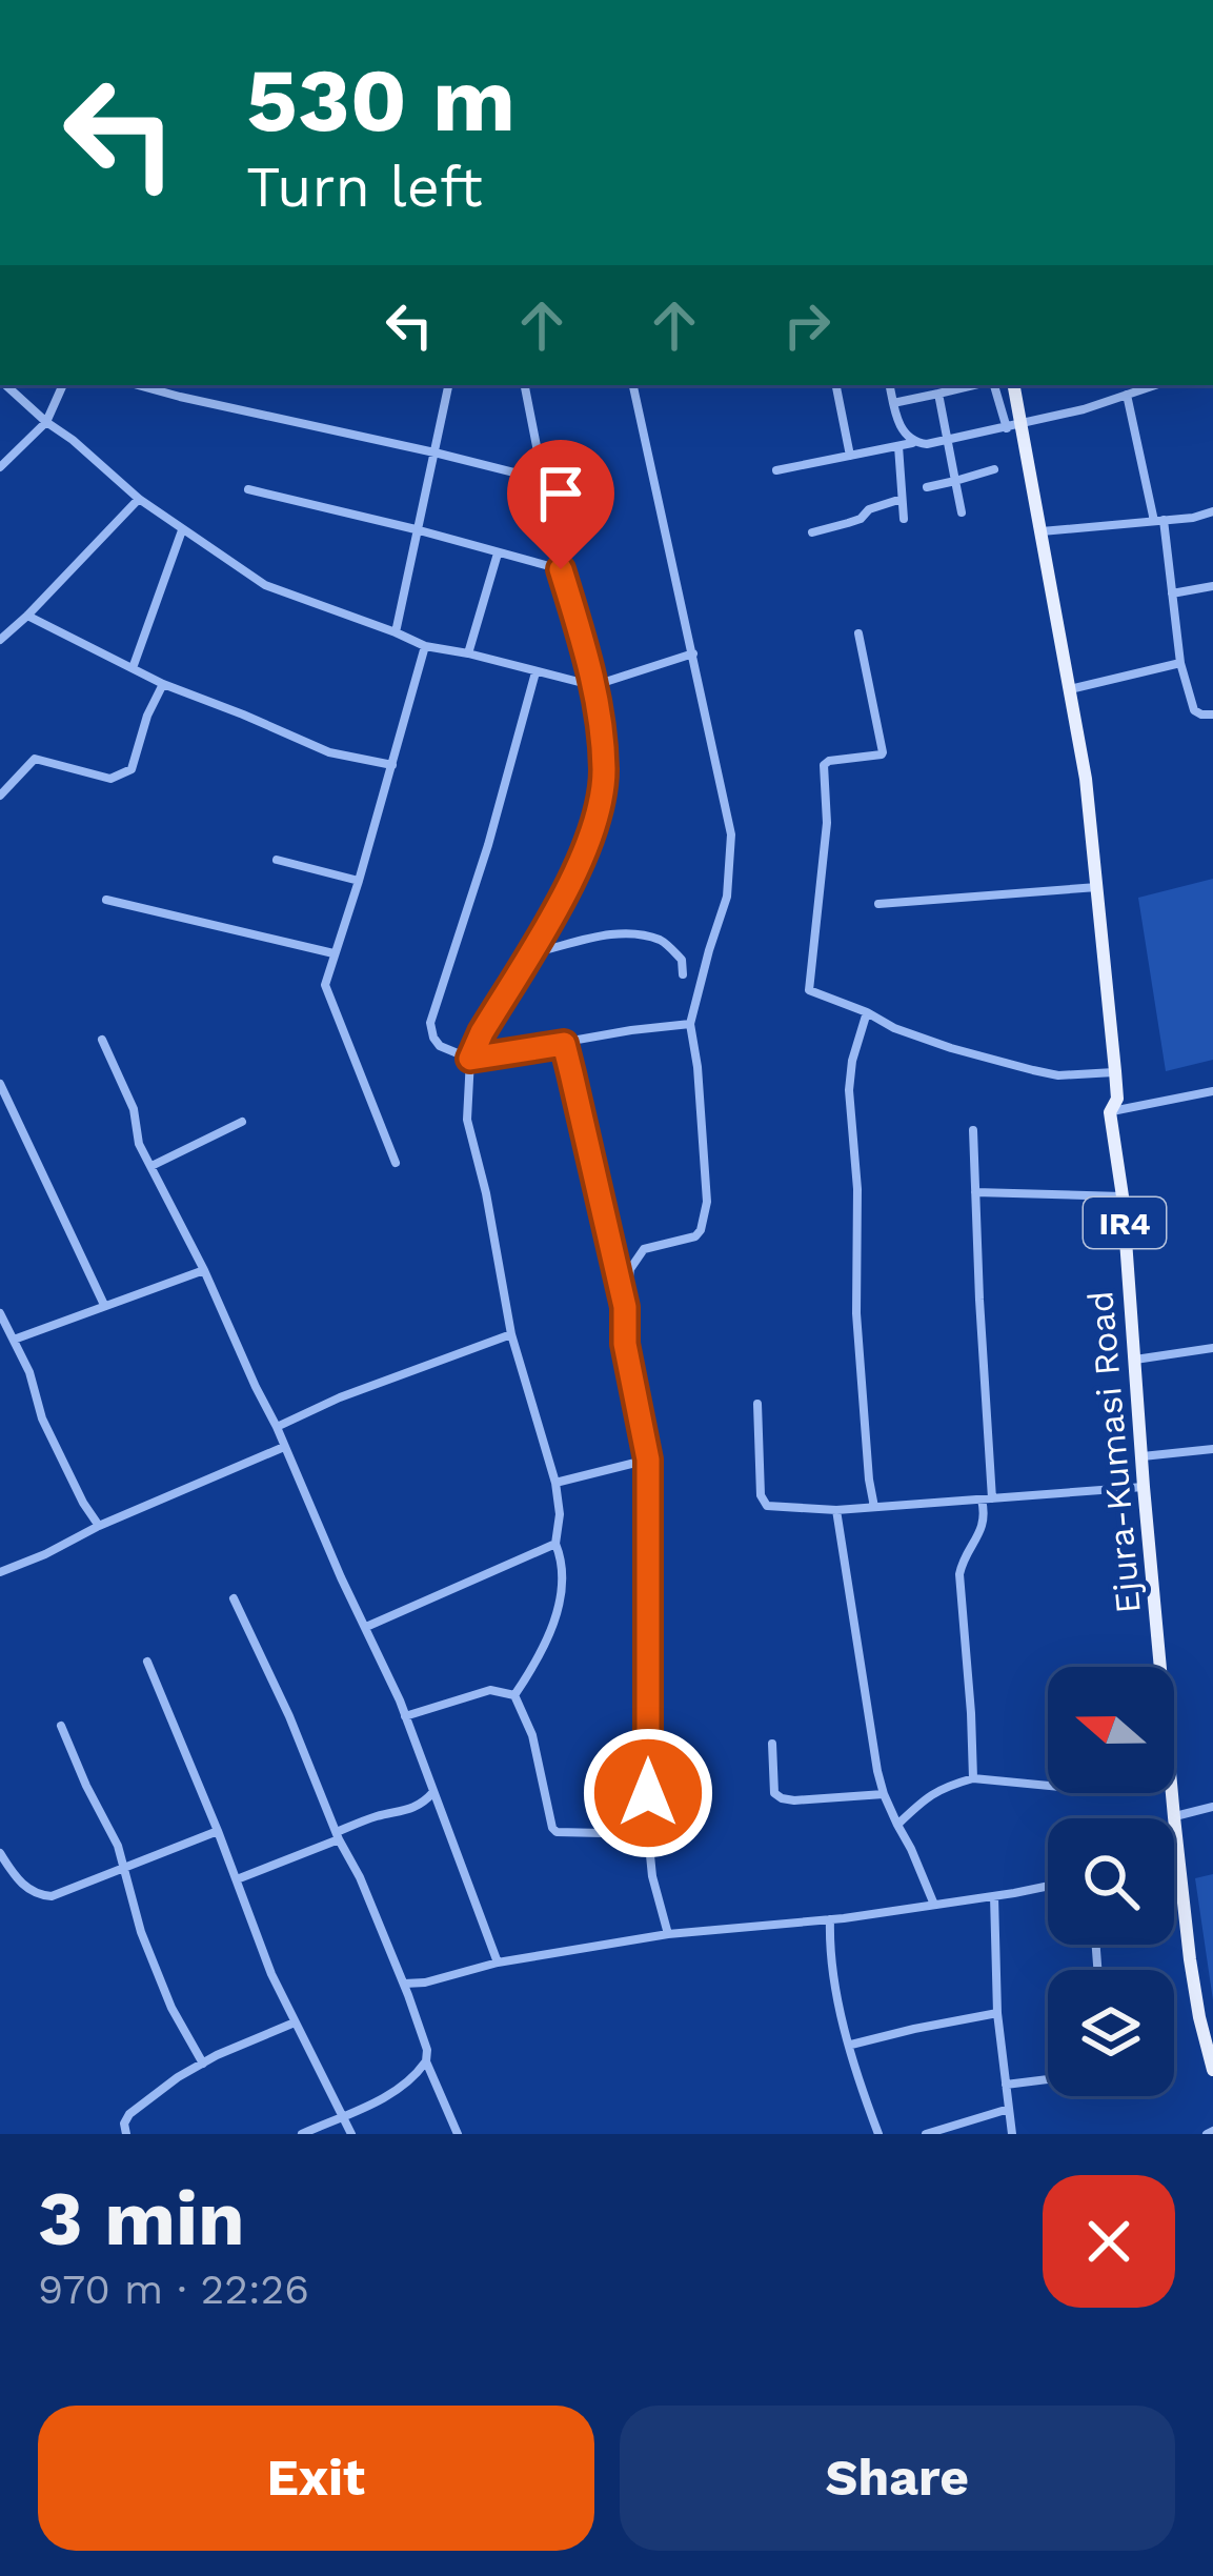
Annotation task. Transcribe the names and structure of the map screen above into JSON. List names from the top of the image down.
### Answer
{
  "streets": {
    "main road": ["IR4", "Ejura-Kumasi Road"]
  },
  "north": "left",
  "page": {
    "turn": ["530 m", "Turn left"],
    "heading": ["3 min", "970 m · 22:26"],
    "buttons": ["Exit", "Share"]
  }
}
